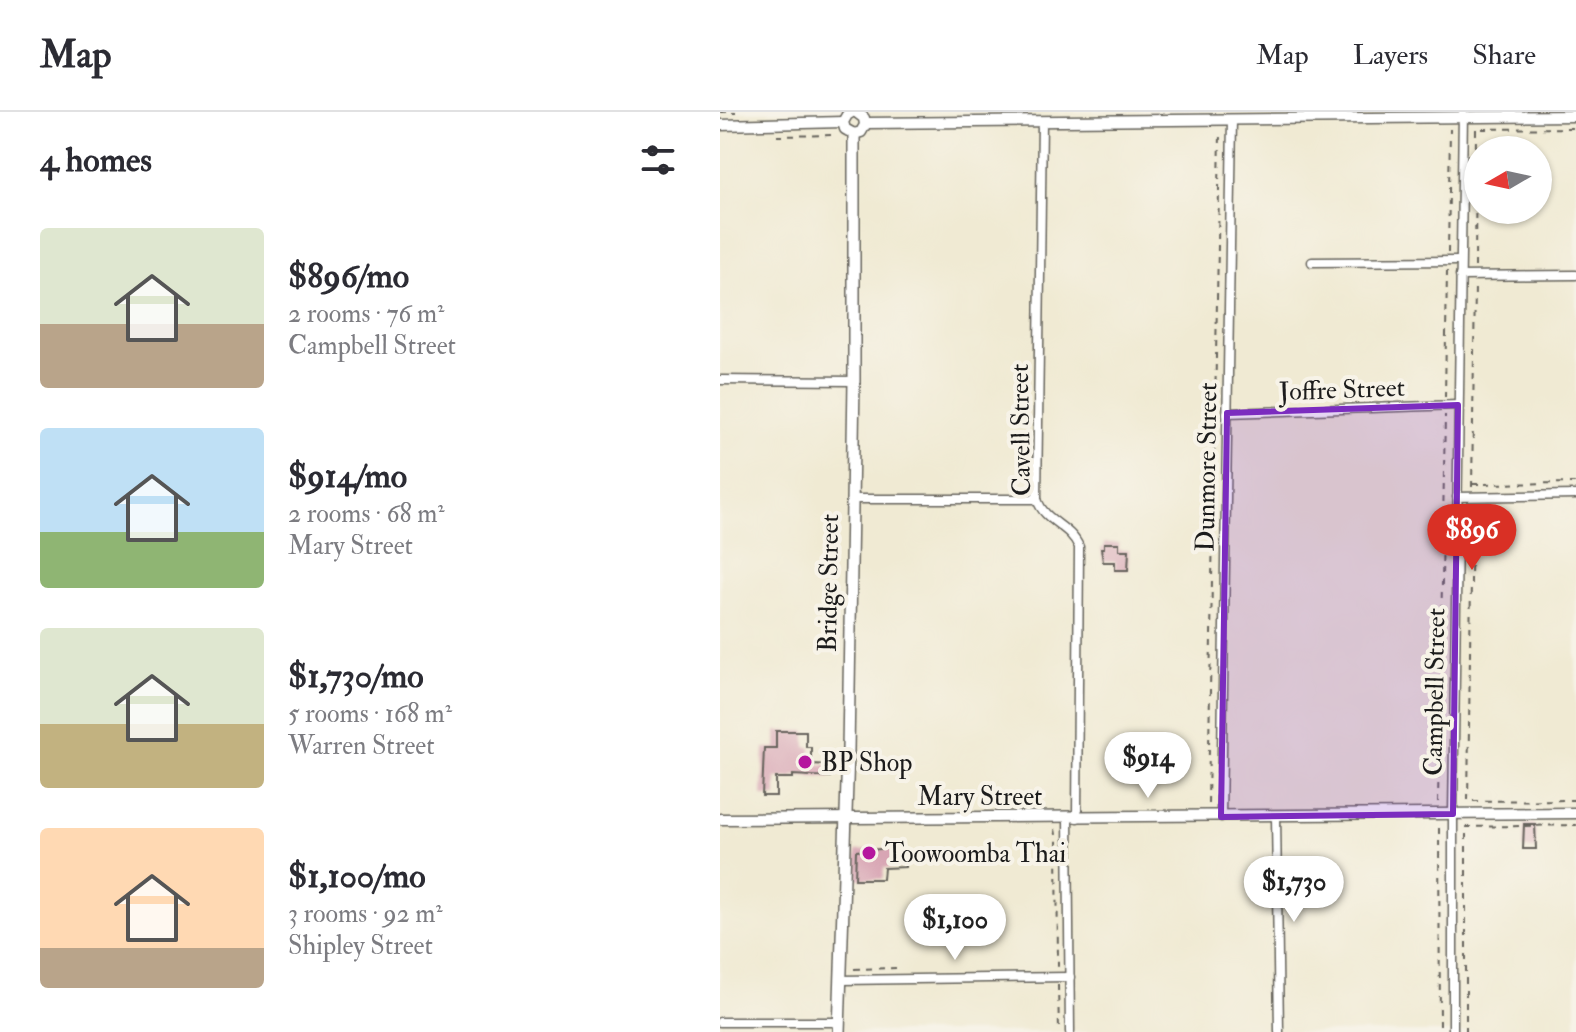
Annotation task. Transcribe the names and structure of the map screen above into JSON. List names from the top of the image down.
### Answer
{
  "streets": {
    "main road": ["Bridge Street"],
    "street": [
      "Joffre Street",
      "Cavell Street",
      "Dunmore Street",
      "Campbell Street",
      "Mary Street"
    ]
  },
  "crossings": [
    ["Joffre Street", "Dunmore Street"],
    ["Joffre Street", "Campbell Street"],
    ["Cavell Street", "Mary Street"],
    ["Dunmore Street", "Mary Street"],
    ["Bridge Street", "Mary Street"],
    ["Campbell Street", "Mary Street"]
  ],
  "places": ["BP Shop", "Toowoomba Thai"],
  "north": "left",
  "page": {
    "header": "Map",
    "nav": ["Map", "Layers", "Share"],
    "heading": "4 homes",
    "list": [
      {
        "name": "$896/mo",
        "note": "2 rooms · 76 m² · Campbell Street"
      },
      {
        "name": "$914/mo",
        "note": "2 rooms · 68 m² · Mary Street"
      },
      {
        "name": "$1,730/mo",
        "note": "5 rooms · 168 m² · Warren Street"
      },
      {
        "name": "$1,100/mo",
        "note": "3 rooms · 92 m² · Shipley Street"
      }
    ],
    "price": [
      "$896",
      "$914",
      "$1,730",
      "$1,100"
    ]
  }
}
